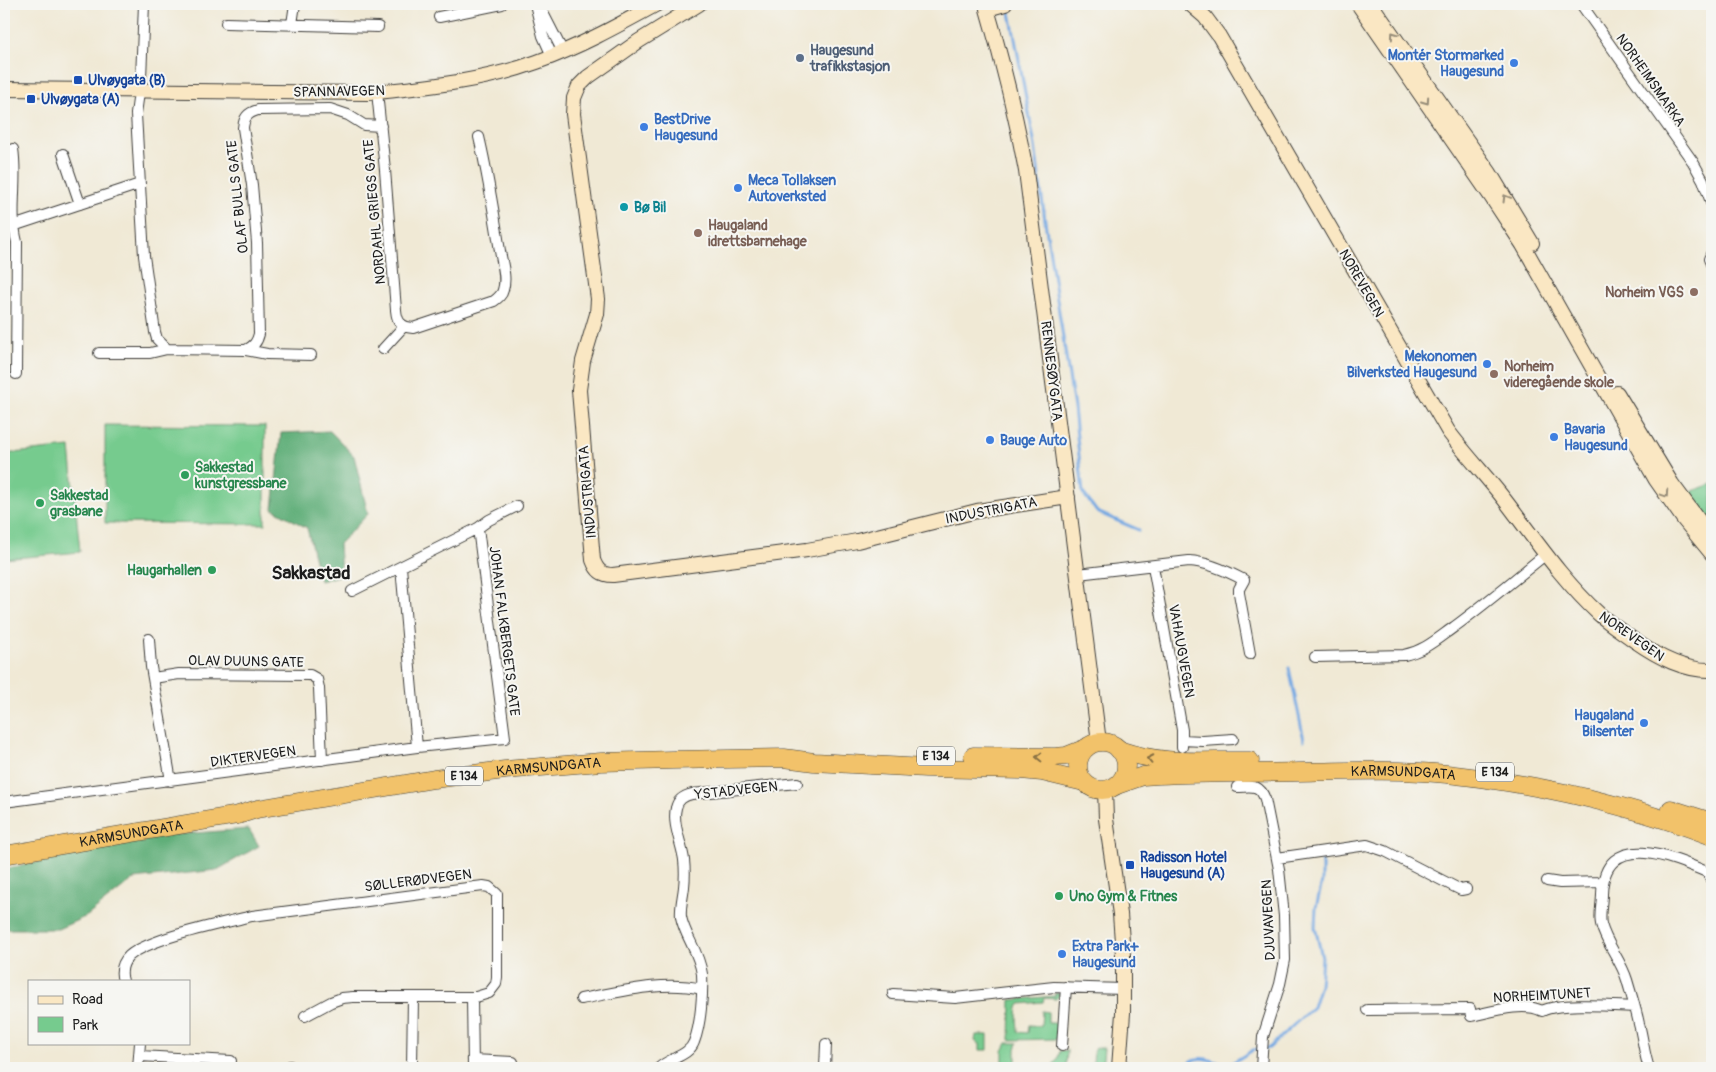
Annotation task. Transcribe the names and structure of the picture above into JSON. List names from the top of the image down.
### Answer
{
  "streets": {
    "highway": ["E 134", "KARMSUNDGATA"],
    "street": [
      "NORHEIMSMARKA",
      "SPANNAVEGEN",
      "OLAF BULLS GATE",
      "NORDAHL GRIEGS GATE",
      "NOREVEGEN",
      "RENNESØYGATA",
      "INDUSTRIGATA",
      "JOHAN FALKBERGETS GATE",
      "VAHAUGVEGEN",
      "OLAV DUUNS GATE",
      "DIKTERVEGEN",
      "YSTADVEGEN",
      "SØLLERØDVEGEN",
      "DJUVAVEGEN",
      "NORHEIMTUNET"
    ]
  },
  "crossings": [
    ["SPANNAVEGEN", "NORDAHL GRIEGS GATE"],
    ["OLAF BULLS GATE", "NORDAHL GRIEGS GATE"],
    ["RENNESØYGATA", "INDUSTRIGATA"],
    ["RENNESØYGATA", "E 134"],
    ["RENNESØYGATA", "KARMSUNDGATA"],
    ["JOHAN FALKBERGETS GATE", "DIKTERVEGEN"],
    ["OLAV DUUNS GATE", "DIKTERVEGEN"],
    ["E 134", "KARMSUNDGATA"]
  ],
  "districts": ["Sakkastad"],
  "places": {
    "other": [
      "Haugesund trafikkstasjon",
      "Montér Stormarked Haugesund",
      "BestDrive Haugesund",
      "Meca Tollaksen Autoverksted",
      "Bø Bil",
      "Haugaland idrettsbarnehage",
      "Norheim VGS",
      "Mekonomen Bilverksted Haugesund",
      "Norheim videregående skole",
      "Bavaria Haugesund",
      "Bauge Auto",
      "Sakkestad kunstgressbane",
      "Sakkestad grasbane",
      "Haugarhallen",
      "Haugaland Bilsenter",
      "Uno Gym & Fitnes",
      "Extra Park+ Haugesund"
    ],
    "transit": ["Ulvøygata (B)", "Ulvøygata (A)", "Radisson Hotel Haugesund (A)"]
  },
  "legend": ["Road", "Park"]
}
